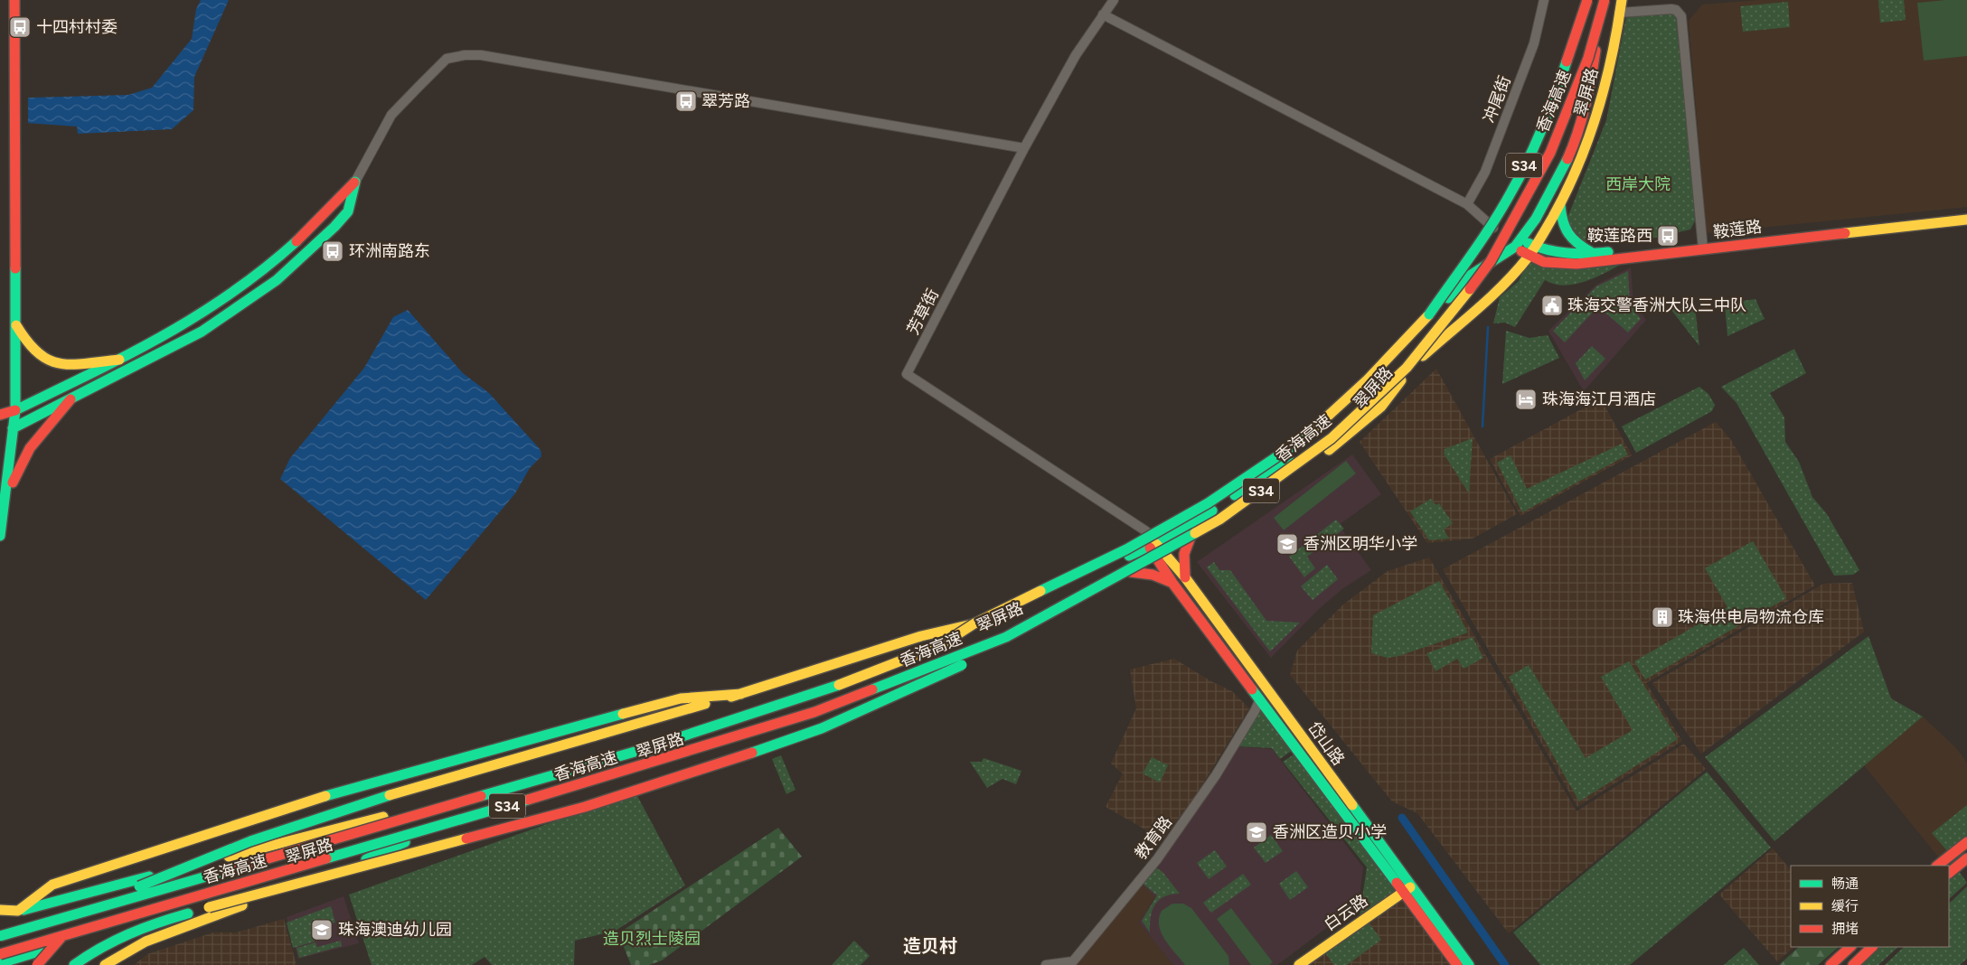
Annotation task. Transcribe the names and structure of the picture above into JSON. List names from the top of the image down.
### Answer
{
  "streets": {
    "main road": [
      "翠屏路",
      "香海高速",
      "S34",
      "鞍莲路",
      "岱山路",
      "白云路"
    ],
    "street": ["冲尾街", "芳草街", "教育路"]
  },
  "crossings": [
    ["翠屏路", "香海高速"],
    ["翠屏路", "鞍莲路"],
    ["翠屏路", "芳草街"],
    ["翠屏路", "岱山路"],
    ["芳草街", "岱山路"],
    ["岱山路", "教育路"],
    ["岱山路", "白云路"]
  ],
  "districts": ["造贝村"],
  "parks": ["西岸大院", "造贝烈士陵园"],
  "places": {
    "bus stop": [
      "十四村村委",
      "翠芳路",
      "鞍莲路西",
      "环洲南路东"
    ],
    "public building": ["珠海交警香洲大队三中队"],
    "hotel": ["珠海海江月酒店"],
    "school or university": ["香洲区明华小学", "香洲区造贝小学", "珠海澳迪幼儿园"],
    "building": ["珠海供电局物流仓库"]
  },
  "legend": ["畅通", "缓行", "拥堵"]
}
